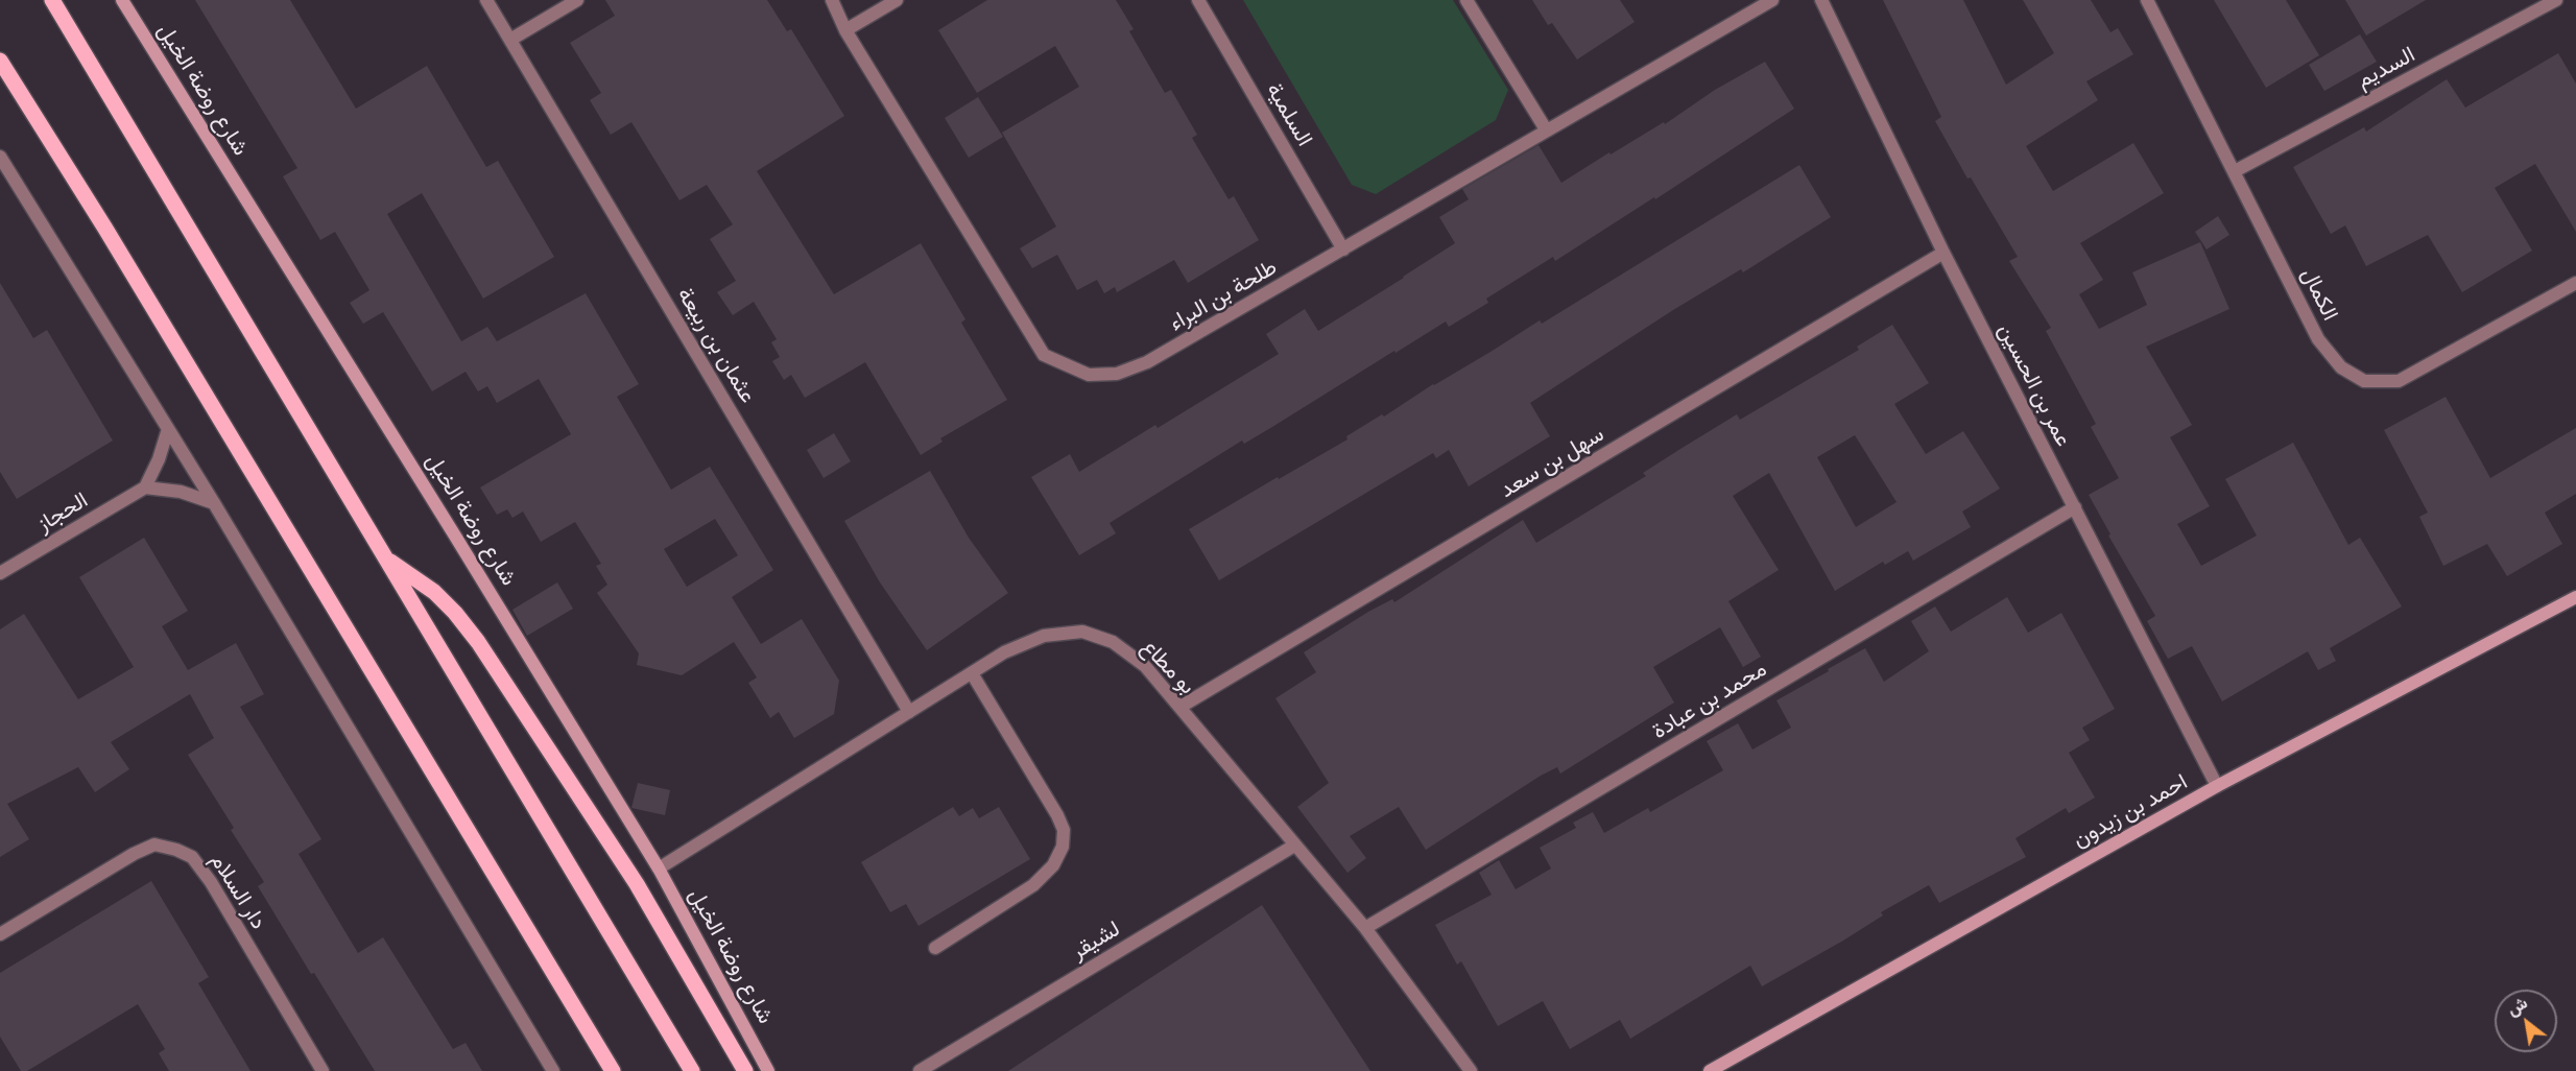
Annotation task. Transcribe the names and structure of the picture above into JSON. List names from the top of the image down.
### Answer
{
  "streets": {
    "street": [
      "السديم",
      "شارع روضة الخيل",
      "السلمية",
      "الكمال",
      "طلحة بن البراء",
      "عثمان بن ربيعة",
      "عمر بن الحسين",
      "سهل بن سعد",
      "الحجاز",
      "بو مطاع",
      "محمد بن عبادة",
      "احمد بن زيدون",
      "دار السلام",
      "لشيقر"
    ]
  },
  "crossings": [
    ["السديم", "الكمال"],
    ["شارع روضة الخيل", "بو مطاع"],
    ["السلمية", "طلحة بن البراء"],
    ["عثمان بن ربيعة", "بو مطاع"],
    ["عمر بن الحسين", "سهل بن سعد"],
    ["عمر بن الحسين", "محمد بن عبادة"],
    ["عمر بن الحسين", "احمد بن زيدون"],
    ["سهل بن سعد", "بو مطاع"],
    ["بو مطاع", "محمد بن عبادة"],
    ["بو مطاع", "لشيقر"]
  ],
  "north": "top left"
}
